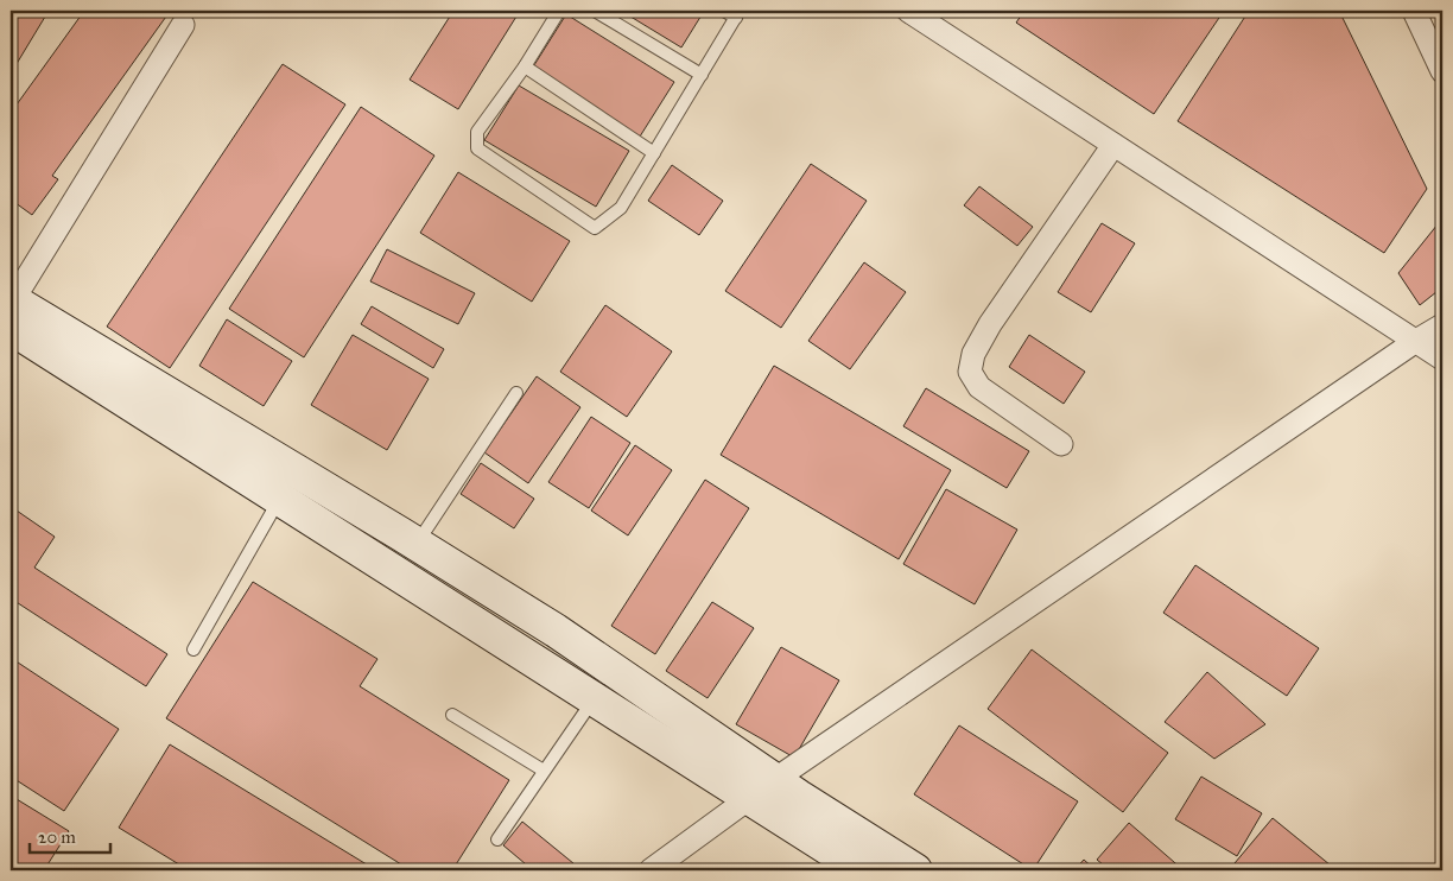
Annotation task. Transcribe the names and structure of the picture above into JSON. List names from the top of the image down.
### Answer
{
  "scale_bar": "20 m"
}
